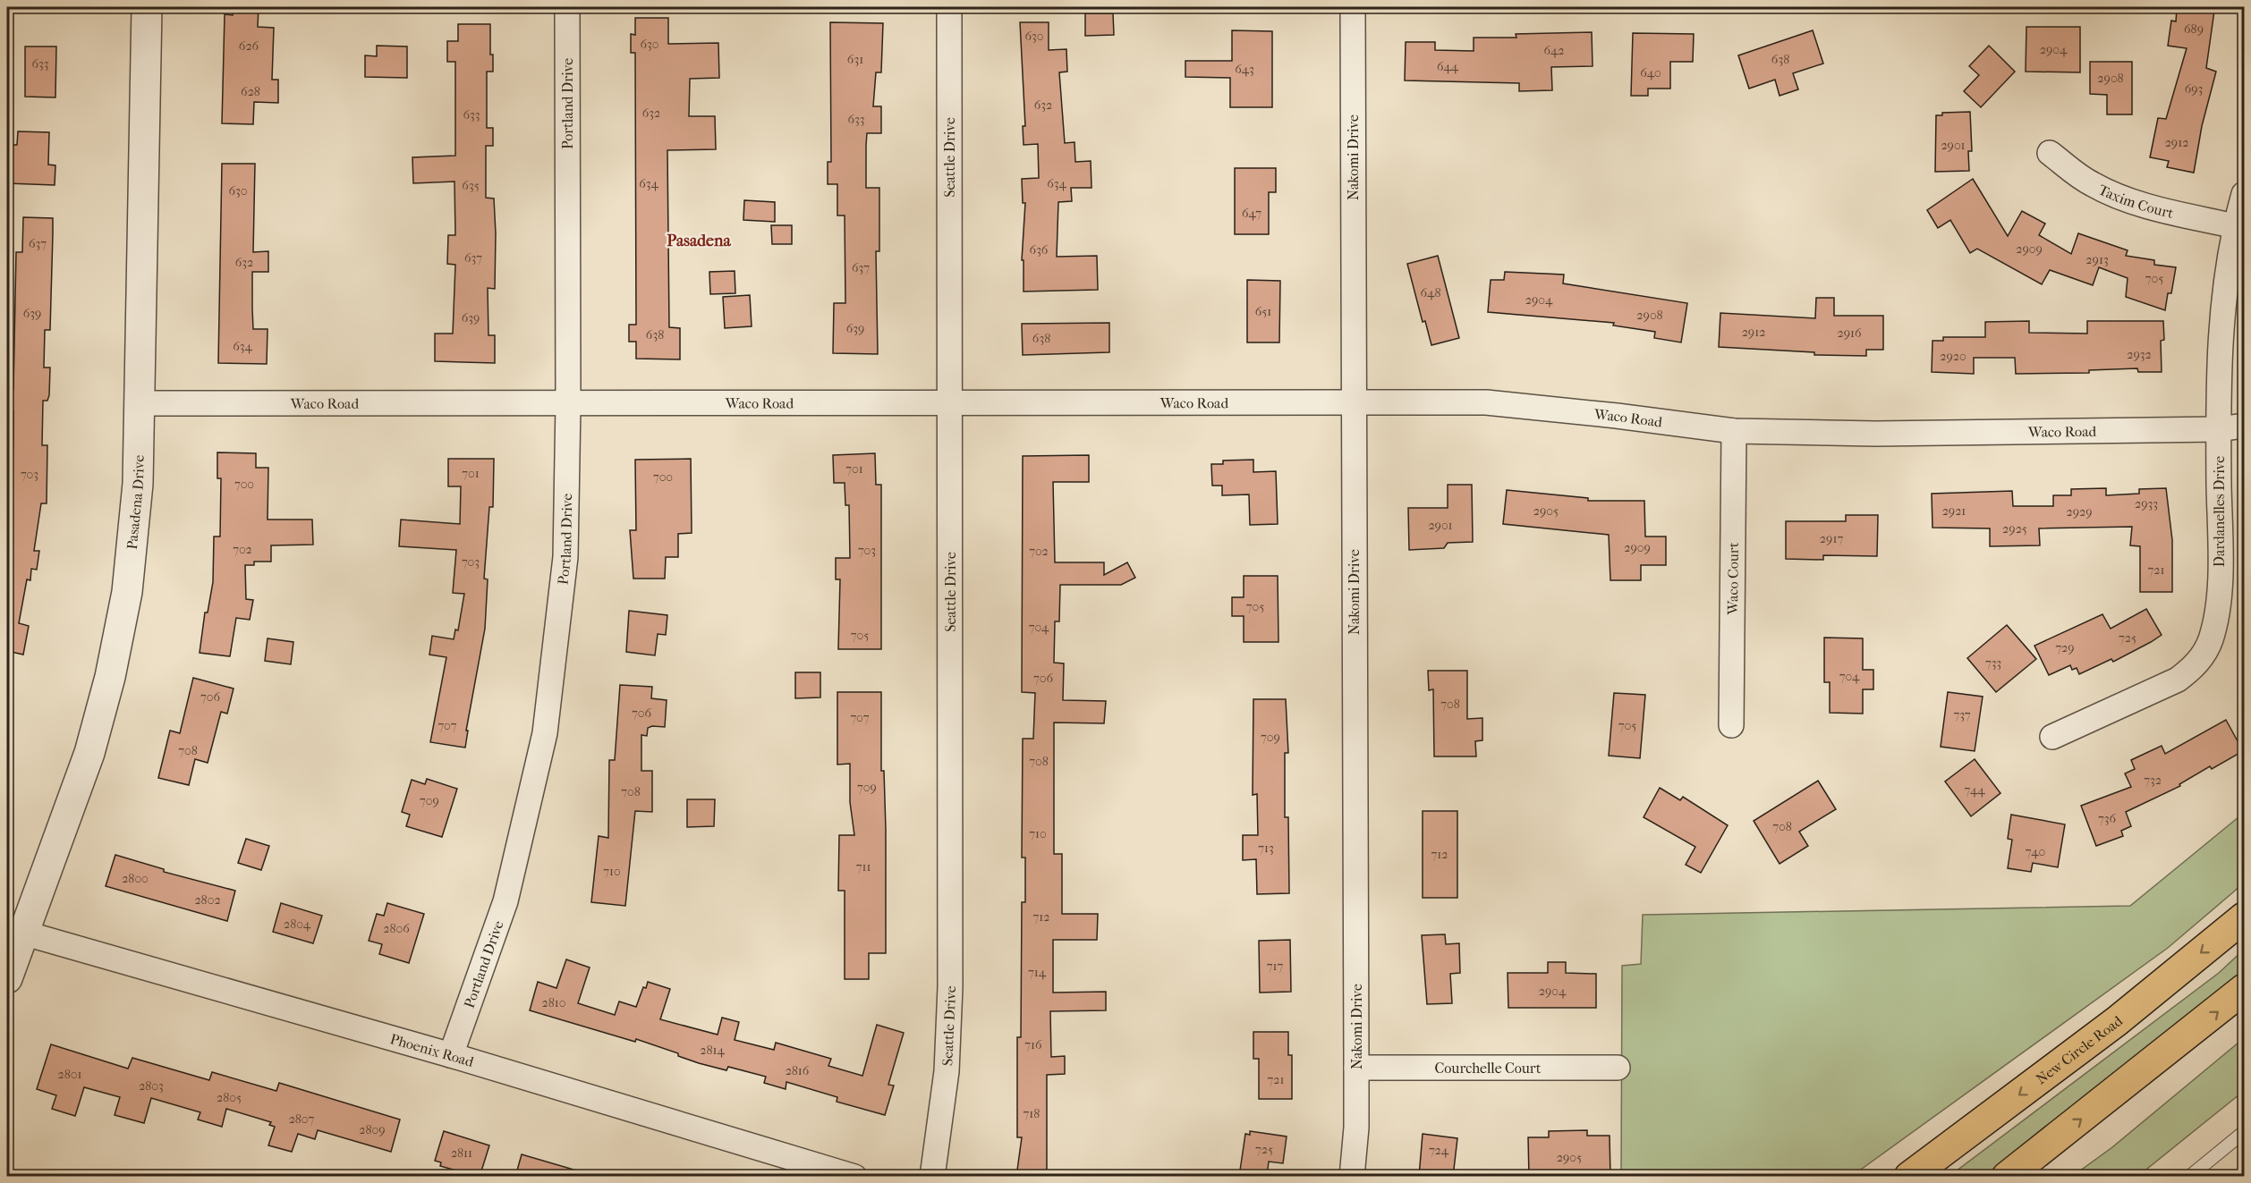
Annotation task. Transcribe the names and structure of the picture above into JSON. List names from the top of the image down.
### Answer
{
  "streets": {
    "highway": ["New Circle Road"],
    "street": [
      "Portland Drive",
      "Seattle Drive",
      "Nakomi Drive",
      "Taxim Court",
      "Waco Road",
      "Pasadena Drive",
      "Dardanelles Drive",
      "Waco Court",
      "Phoenix Road",
      "Courchelle Court"
    ]
  },
  "crossings": [
    ["Portland Drive", "Waco Road"],
    ["Portland Drive", "Phoenix Road"],
    ["Seattle Drive", "Waco Road"],
    ["Nakomi Drive", "Waco Road"],
    ["Nakomi Drive", "Courchelle Court"],
    ["Taxim Court", "Dardanelles Drive"],
    ["Waco Road", "Pasadena Drive"],
    ["Waco Road", "Dardanelles Drive"],
    ["Waco Road", "Waco Court"],
    ["Pasadena Drive", "Phoenix Road"]
  ],
  "districts": ["Pasadena"],
  "house_numbers": [
    "689",
    "630",
    "630",
    "626",
    "2904",
    "642",
    "631",
    "638",
    "633",
    "644",
    "643",
    "640",
    "2908",
    "693",
    "628",
    "632",
    "632",
    "633",
    "633",
    "2912",
    "2901",
    "634",
    "634",
    "635",
    "630",
    "647",
    "637",
    "2909",
    "636",
    "637",
    "2913",
    "632",
    "637",
    "705",
    "648",
    "2904",
    "651",
    "639",
    "2908",
    "639",
    "639",
    "2912",
    "2916",
    "638",
    "638",
    "634",
    "2932",
    "2920",
    "701",
    "701",
    "703",
    "700",
    "700",
    "2933",
    "2905",
    "2921",
    "2929",
    "2901",
    "2925",
    "2917",
    "2909",
    "702",
    "703",
    "702",
    "703",
    "721",
    "705",
    "704",
    "705",
    "725",
    "729",
    "733",
    "704",
    "706",
    "706",
    "708",
    "706",
    "737",
    "707",
    "707",
    "705",
    "709",
    "708",
    "708",
    "732",
    "709",
    "744",
    "708",
    "709",
    "736",
    "708",
    "710",
    "713",
    "740",
    "712",
    "711",
    "710",
    "2800",
    "2802",
    "712",
    "2804",
    "2806",
    "717",
    "714",
    "2904",
    "2810",
    "716",
    "2814",
    "2816",
    "2801",
    "721",
    "2803",
    "2805",
    "718",
    "2807",
    "2809",
    "725",
    "724",
    "2811",
    "2905"
  ]
}
